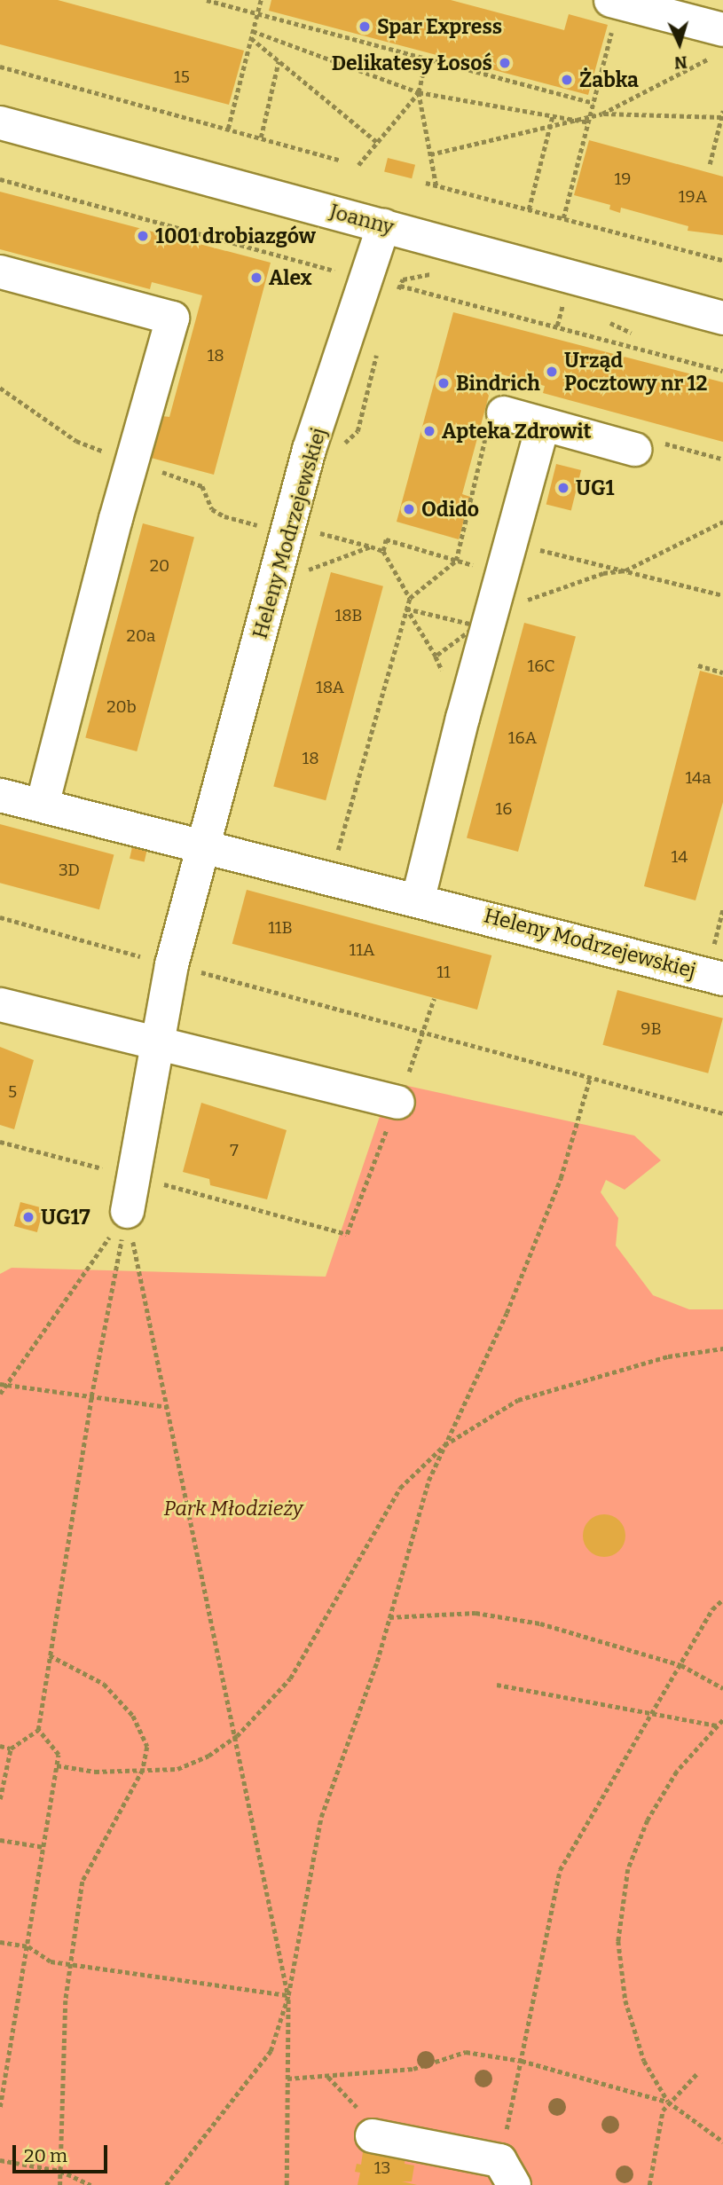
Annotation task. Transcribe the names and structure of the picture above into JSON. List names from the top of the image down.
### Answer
{
  "streets": {
    "street": ["Joanny", "Heleny Modrzejewskiej"]
  },
  "crossings": [
    ["Joanny", "Heleny Modrzejewskiej"]
  ],
  "parks": ["Park Młodzieży"],
  "places": [
    "Spar Express",
    "Delikatesy Łosoś",
    "Żabka",
    "1001 drobiazgów",
    "Alex",
    "Urząd Pocztowy nr 12",
    "Bindrich",
    "Apteka Zdrowit",
    "UG1",
    "Odido",
    "UG17"
  ],
  "house_numbers": [
    "15",
    "19",
    "19A",
    "18",
    "20",
    "18B",
    "20a",
    "16C",
    "18A",
    "20b",
    "16A",
    "18",
    "14a",
    "16",
    "14",
    "3D",
    "11B",
    "11A",
    "11",
    "9B",
    "5",
    "7",
    "13"
  ],
  "scale_bar": "20 m",
  "north": "bottom"
}
